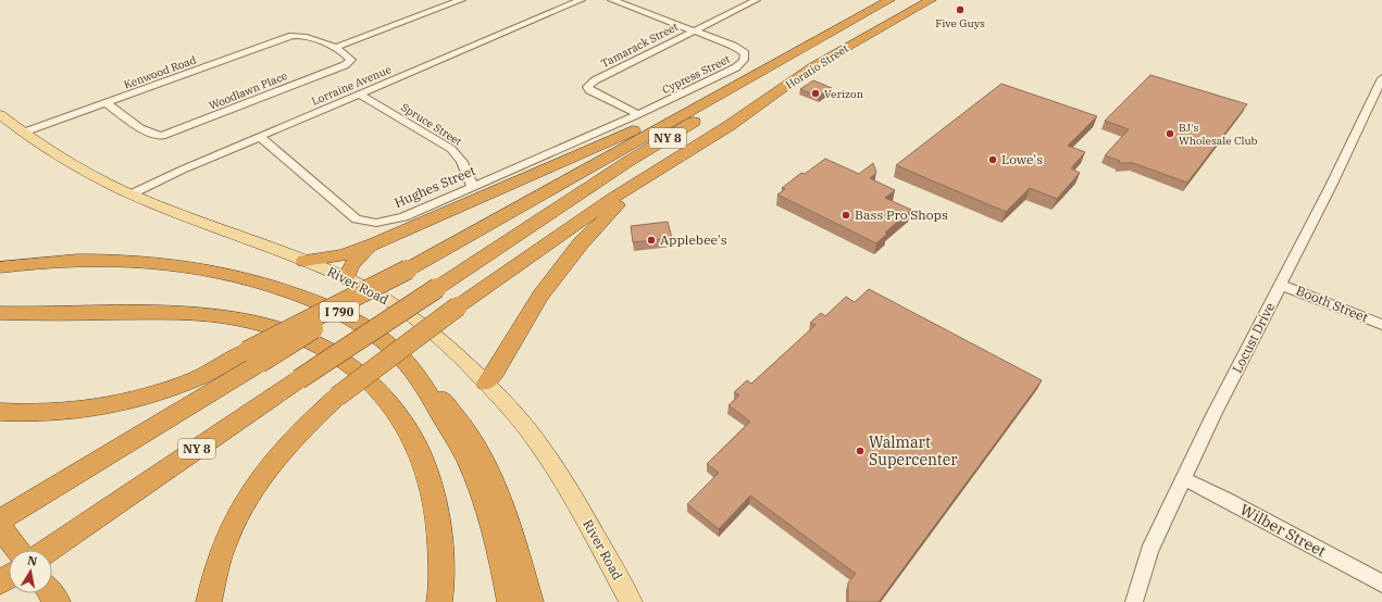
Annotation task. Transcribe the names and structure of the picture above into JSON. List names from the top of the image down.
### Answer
{
  "streets": {
    "highway": ["Horatio Street", "NY 8", "I 790"],
    "main road": ["River Road"],
    "street": [
      "Tamarack Street",
      "Kenwood Road",
      "Cypress Street",
      "Lorraine Avenue",
      "Woodlawn Place",
      "Spruce Street",
      "Hughes Street",
      "Booth Street",
      "Locust Drive",
      "Wilber Street"
    ]
  },
  "crossings": [
    ["Tamarack Street", "Cypress Street"],
    ["Tamarack Street", "Hughes Street"],
    ["Kenwood Road", "Woodlawn Place"],
    ["Kenwood Road", "River Road"],
    ["Cypress Street", "Hughes Street"],
    ["Lorraine Avenue", "Spruce Street"],
    ["Lorraine Avenue", "Hughes Street"],
    ["Lorraine Avenue", "River Road"],
    ["Spruce Street", "Hughes Street"],
    ["Booth Street", "Locust Drive"],
    ["Locust Drive", "Wilber Street"]
  ],
  "places": [
    "Five Guys",
    "Verizon",
    "BJ's Wholesale Club",
    "Lowe's",
    "Bass Pro Shops",
    "Applebee's",
    "Walmart Supercenter"
  ],
  "north": "top"
}
